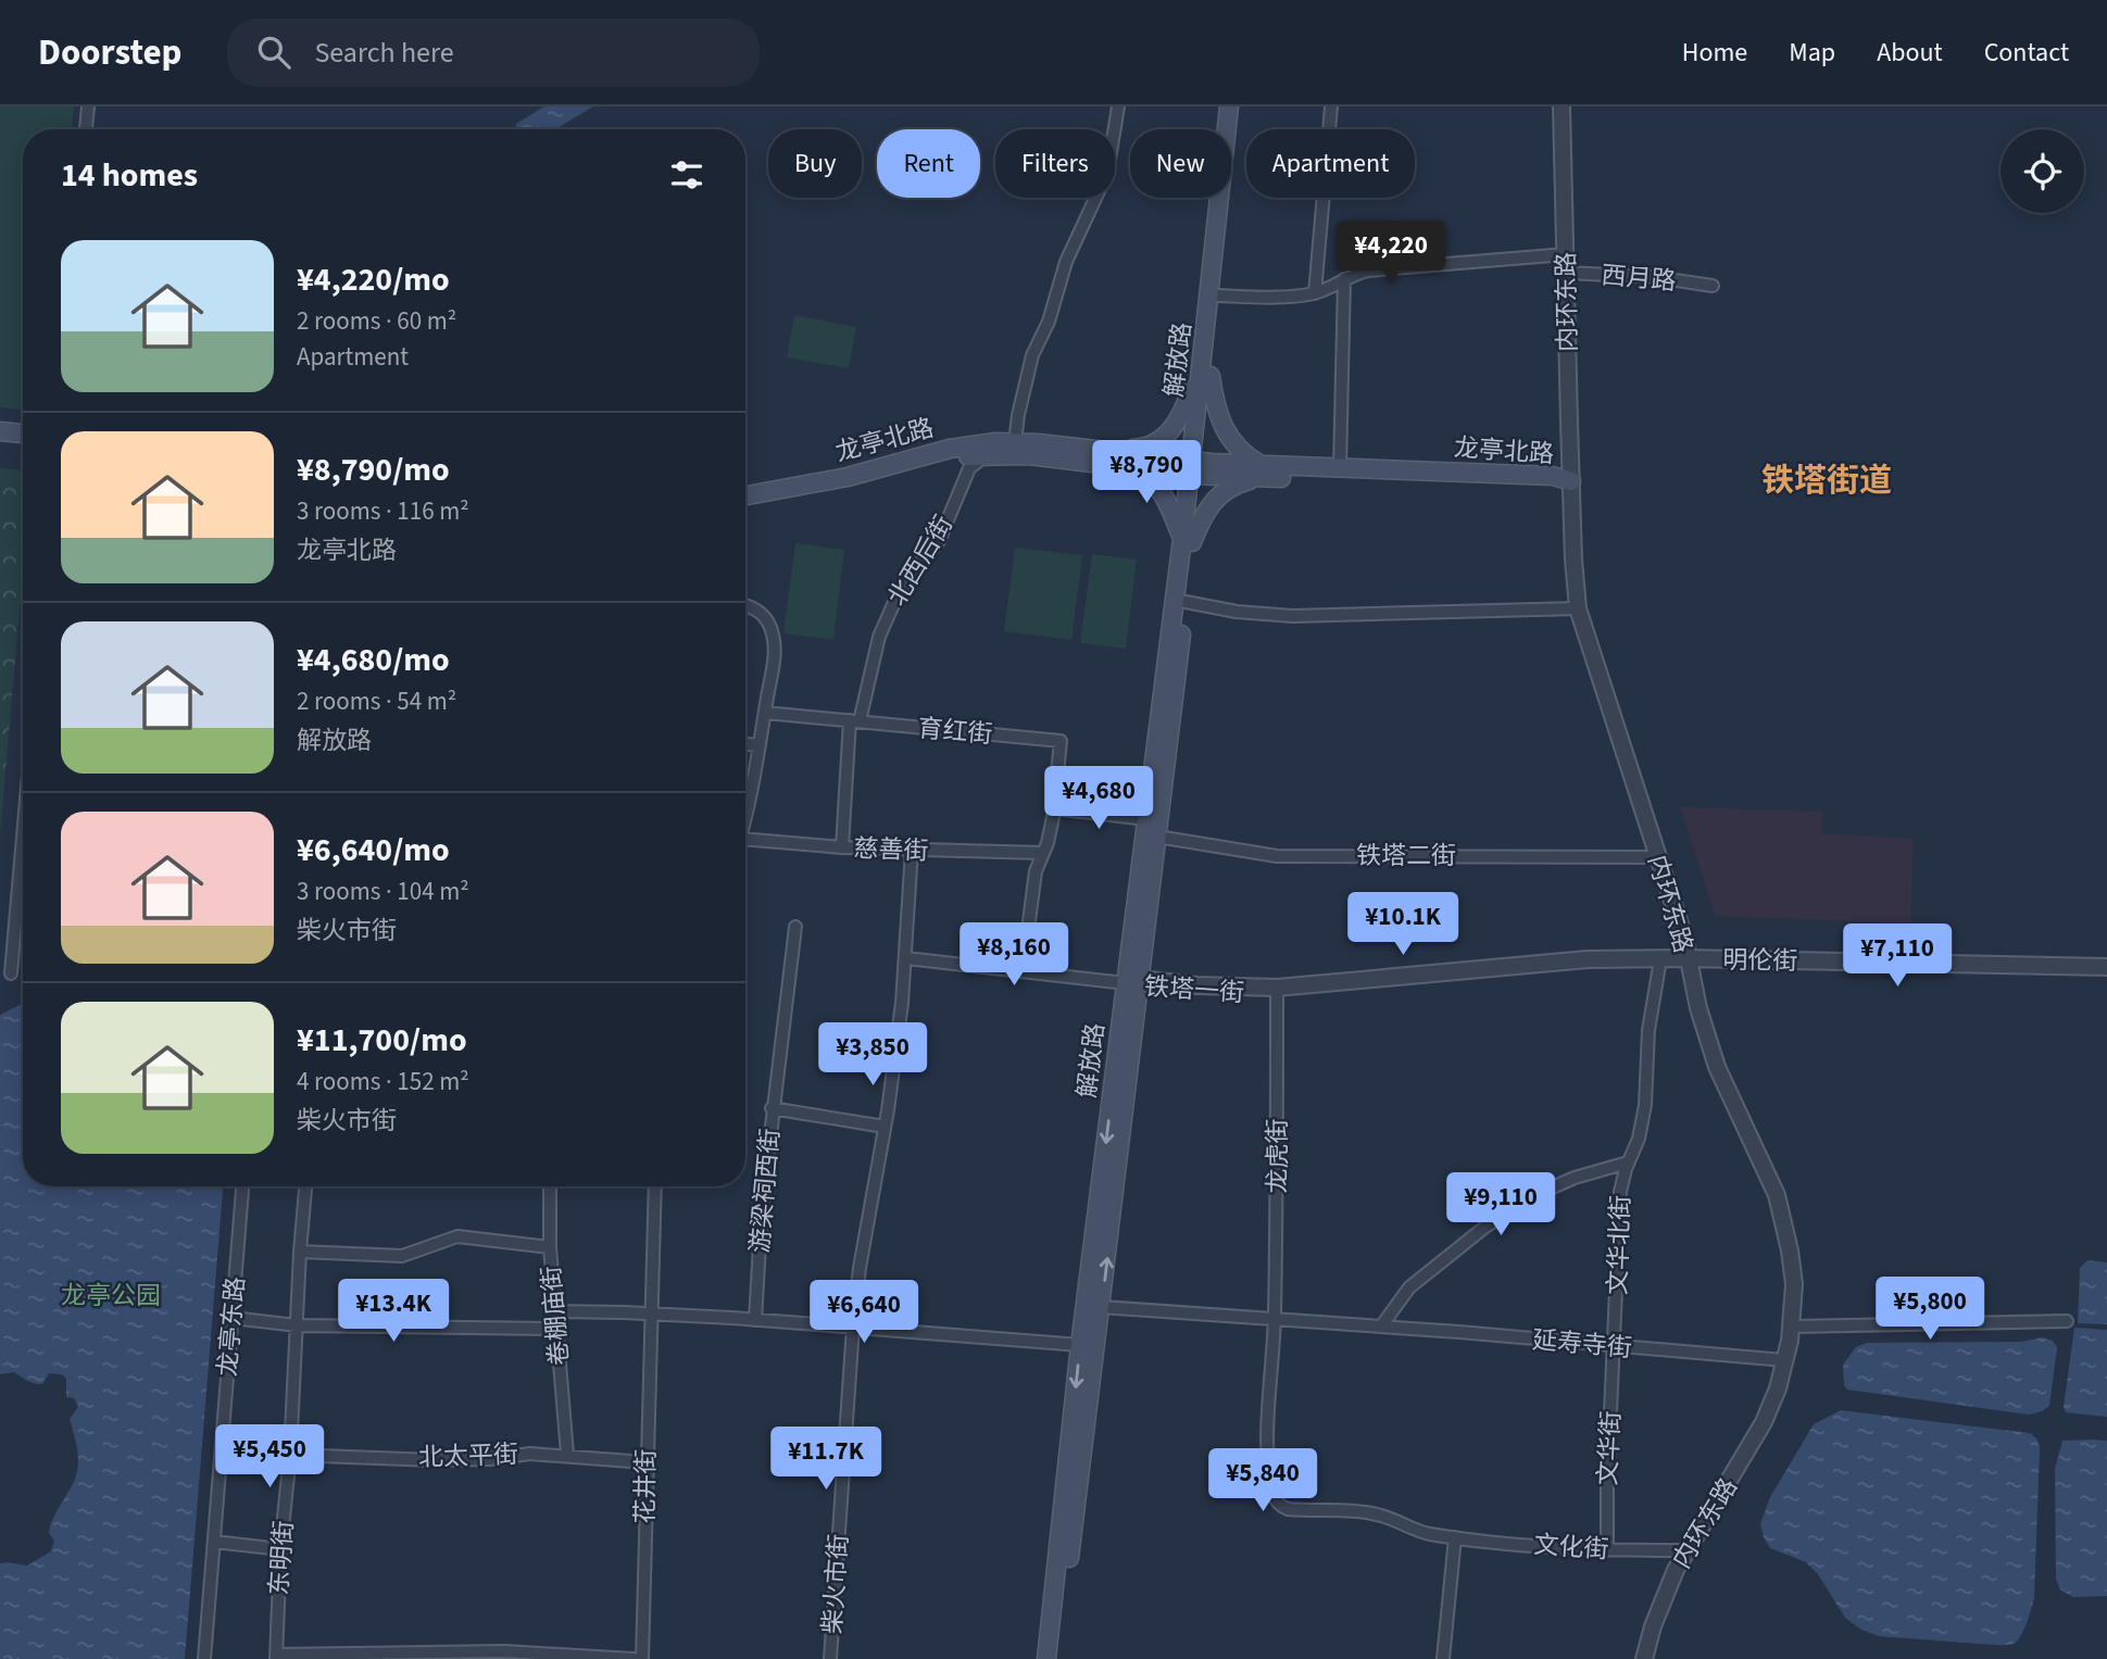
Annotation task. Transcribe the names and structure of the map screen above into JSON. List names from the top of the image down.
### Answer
{
  "streets": {
    "main road": ["解放路", "龙亭北路"],
    "street": [
      "西月路",
      "内环东路",
      "北西后街",
      "育红街",
      "慈善街",
      "铁塔二街",
      "明伦街",
      "铁塔一街",
      "龙虎街",
      "游梁祠西街",
      "文华北街",
      "卷棚庙街",
      "龙亭东路",
      "延寿寺街",
      "文华街",
      "北太平街",
      "花井街",
      "文化街",
      "东明街",
      "柴火市街"
    ]
  },
  "crossings": [
    ["西月路", "内环东路"],
    ["内环东路", "龙亭北路"],
    ["内环东路", "铁塔二街"],
    ["内环东路", "明伦街"],
    ["内环东路", "铁塔一街"],
    ["内环东路", "延寿寺街"],
    ["内环东路", "文化街"],
    ["解放路", "龙亭北路"],
    ["解放路", "铁塔二街"],
    ["解放路", "铁塔一街"],
    ["解放路", "延寿寺街"],
    ["龙亭北路", "北西后街"],
    ["北西后街", "育红街"],
    ["慈善街", "柴火市街"],
    ["明伦街", "铁塔一街"],
    ["铁塔一街", "龙虎街"],
    ["铁塔一街", "文华北街"],
    ["龙虎街", "延寿寺街"],
    ["龙虎街", "文化街"],
    ["文华北街", "延寿寺街"],
    ["文华北街", "文华街"],
    ["卷棚庙街", "北太平街"],
    ["延寿寺街", "文华街"],
    ["文华街", "文化街"],
    ["北太平街", "花井街"],
    ["北太平街", "东明街"]
  ],
  "districts": ["铁塔街道"],
  "parks": ["龙亭公园"],
  "page": {
    "header": "Doorstep",
    "search": "Search here",
    "nav": [
      "Home",
      "Map",
      "About",
      "Contact"
    ],
    "chip": [
      "Buy",
      "Rent",
      "Filters",
      "New",
      "Apartment"
    ],
    "heading": "14 homes",
    "price": [
      "¥4,220",
      "¥8,790",
      "¥4,680",
      "¥10.1K",
      "¥8,160",
      "¥7,110",
      "¥3,850",
      "¥9,110",
      "¥5,800",
      "¥13.4K",
      "¥6,640",
      "¥5,450",
      "¥11.7K",
      "¥5,840"
    ],
    "list": [
      {
        "name": "¥4,220/mo",
        "note": "2 rooms · 60 m² · Apartment"
      },
      {
        "name": "¥8,790/mo",
        "note": "3 rooms · 116 m² · 龙亭北路"
      },
      {
        "name": "¥4,680/mo",
        "note": "2 rooms · 54 m² · 解放路"
      },
      {
        "name": "¥6,640/mo",
        "note": "3 rooms · 104 m² · 柴火市街"
      },
      {
        "name": "¥11,700/mo",
        "note": "4 rooms · 152 m² · 柴火市街"
      }
    ]
  }
}
